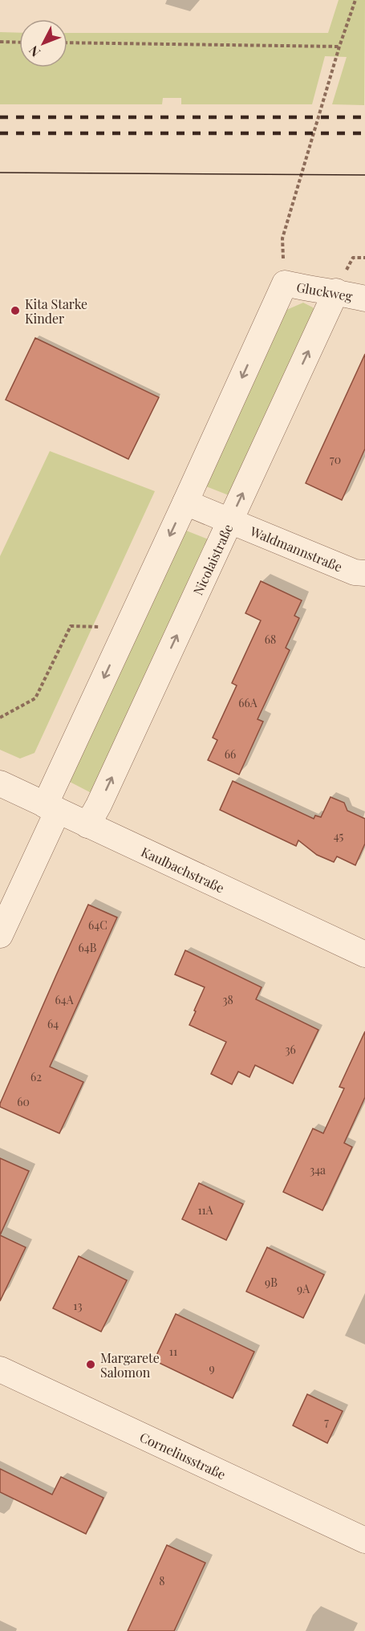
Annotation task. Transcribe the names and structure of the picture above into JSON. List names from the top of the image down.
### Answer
{
  "streets": {
    "street": [
      "Gluckweg",
      "Waldmannstraße",
      "Nicolaistraße",
      "Kaulbachstraße",
      "Corneliusstraße"
    ]
  },
  "crossings": [
    ["Gluckweg", "Nicolaistraße"],
    ["Waldmannstraße", "Nicolaistraße"],
    ["Nicolaistraße", "Kaulbachstraße"]
  ],
  "places": ["Kita Starke Kinder", "Margarete Salomon"],
  "house_numbers": [
    "70",
    "68",
    "66A",
    "66",
    "45",
    "64C",
    "64B",
    "64A",
    "38",
    "64",
    "36",
    "62",
    "60",
    "34a",
    "11A",
    "9B",
    "9A",
    "13",
    "11",
    "9",
    "7",
    "8"
  ],
  "north": "bottom left"
}
